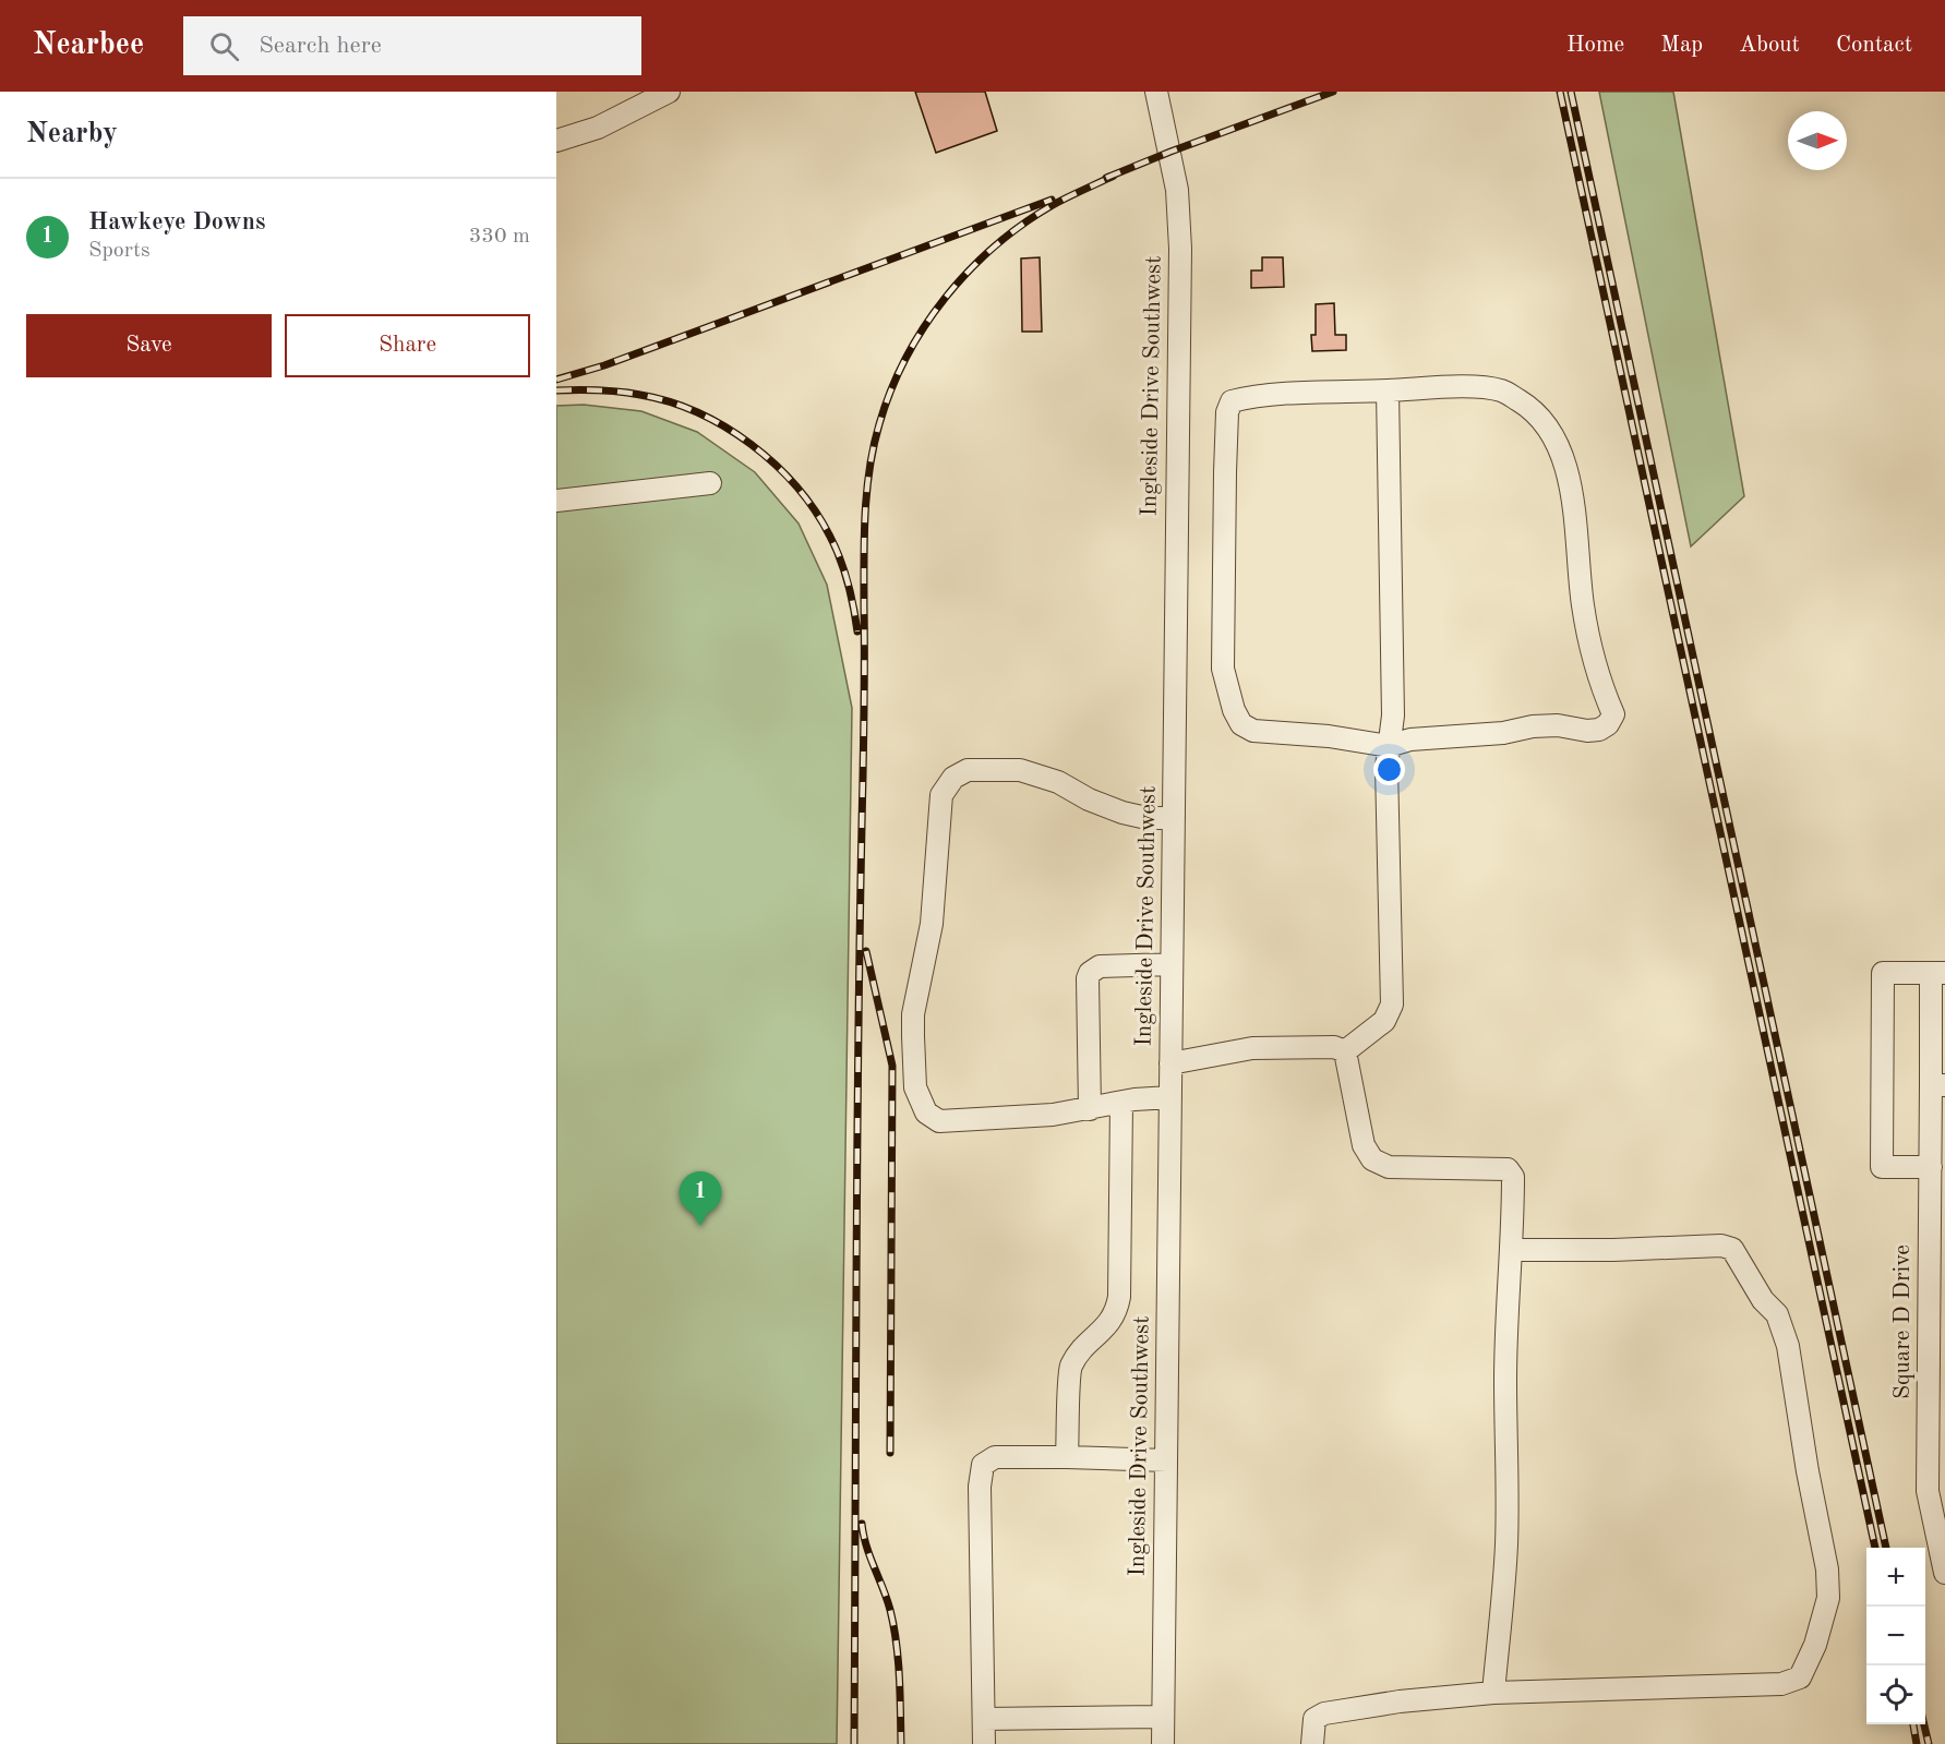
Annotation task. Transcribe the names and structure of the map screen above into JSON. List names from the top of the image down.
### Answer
{
  "streets": {
    "street": ["Ingleside Drive Southwest", "Square D Drive"]
  },
  "north": "right",
  "page": {
    "header": "Nearbee",
    "search": "Search here",
    "nav": [
      "Home",
      "Map",
      "About",
      "Contact"
    ],
    "heading": "Nearby",
    "list": [
      {
        "mark": "1",
        "name": "Hawkeye Downs",
        "note": "Sports",
        "value": "330 m"
      }
    ],
    "buttons": ["Save", "Share"],
    "pins": "1",
    "map_buttons": ["+", "−"]
  }
}
